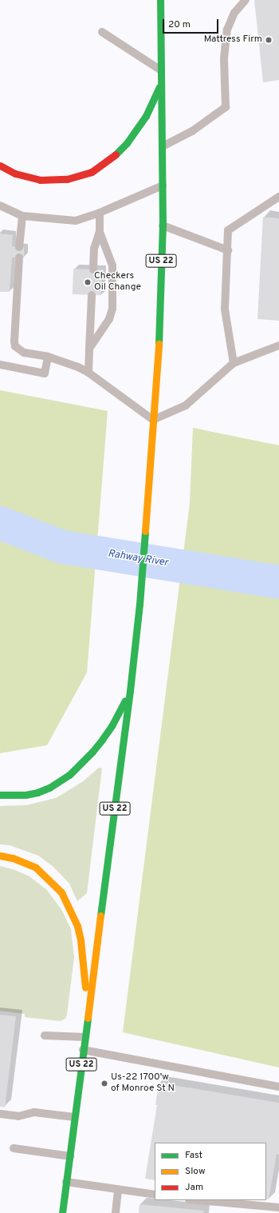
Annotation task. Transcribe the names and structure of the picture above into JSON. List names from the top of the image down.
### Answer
{
  "streets": {
    "highway": ["US 22"]
  },
  "water": ["Rahway River"],
  "places": ["Mattress Firm", "Checkers Oil Change", "Us-22 1700'w of Monroe St N"],
  "legend": ["Fast", "Slow", "Jam"],
  "scale_bar": "20 m"
}
